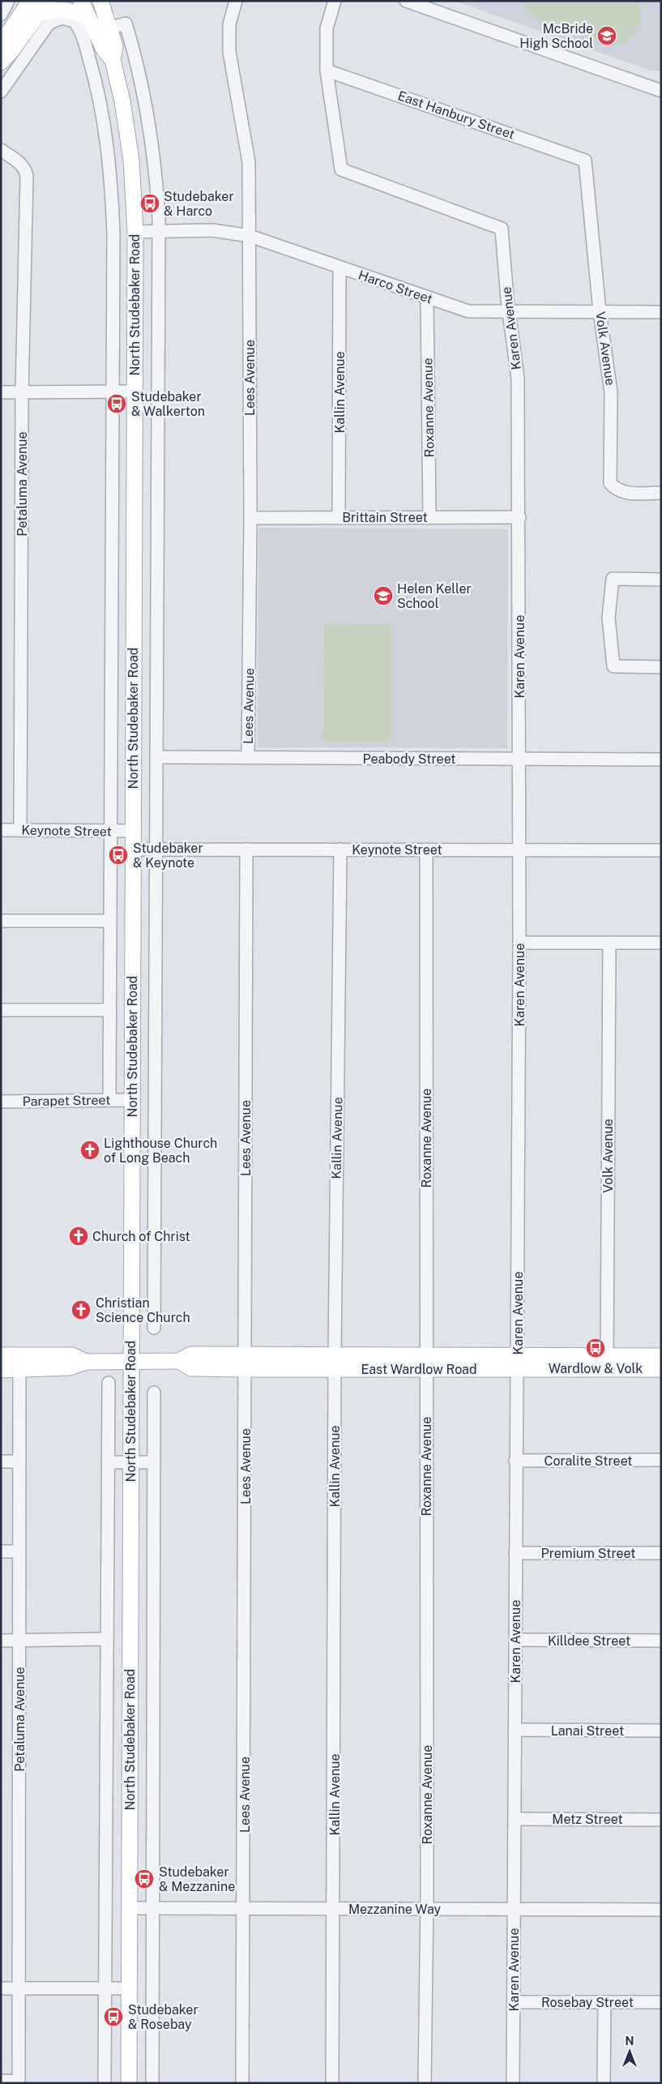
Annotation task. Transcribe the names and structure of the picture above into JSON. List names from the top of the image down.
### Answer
{
  "streets": {
    "main road": ["North Studebaker Road", "East Wardlow Road"],
    "street": [
      "East Hanbury Street",
      "Harco Street",
      "Karen Avenue",
      "Volk Avenue",
      "Lees Avenue",
      "Kallin Avenue",
      "Roxanne Avenue",
      "Petaluma Avenue",
      "Brittain Street",
      "Peabody Street",
      "Keynote Street",
      "Parapet Street",
      "Coralite Street",
      "Premium Street",
      "Killdee Street",
      "Lanai Street",
      "Metz Street",
      "Mezzanine Way",
      "Rosebay Street"
    ]
  },
  "crossings": [
    ["East Hanbury Street", "Karen Avenue"],
    ["East Hanbury Street", "Volk Avenue"],
    ["Harco Street", "North Studebaker Road"],
    ["Harco Street", "Karen Avenue"],
    ["Harco Street", "Volk Avenue"],
    ["Harco Street", "Lees Avenue"],
    ["Harco Street", "Kallin Avenue"],
    ["Harco Street", "Roxanne Avenue"],
    ["North Studebaker Road", "Peabody Street"],
    ["North Studebaker Road", "Keynote Street"],
    ["North Studebaker Road", "Parapet Street"],
    ["North Studebaker Road", "East Wardlow Road"],
    ["North Studebaker Road", "Mezzanine Way"],
    ["Karen Avenue", "Brittain Street"],
    ["Karen Avenue", "Peabody Street"],
    ["Karen Avenue", "Keynote Street"],
    ["Karen Avenue", "East Wardlow Road"],
    ["Karen Avenue", "Coralite Street"],
    ["Karen Avenue", "Premium Street"],
    ["Karen Avenue", "Killdee Street"],
    ["Karen Avenue", "Lanai Street"],
    ["Karen Avenue", "Metz Street"],
    ["Karen Avenue", "Mezzanine Way"],
    ["Karen Avenue", "Rosebay Street"],
    ["Volk Avenue", "East Wardlow Road"],
    ["Lees Avenue", "Brittain Street"],
    ["Lees Avenue", "Peabody Street"],
    ["Lees Avenue", "Keynote Street"],
    ["Lees Avenue", "East Wardlow Road"],
    ["Lees Avenue", "Mezzanine Way"],
    ["Kallin Avenue", "Brittain Street"],
    ["Kallin Avenue", "Keynote Street"],
    ["Kallin Avenue", "East Wardlow Road"],
    ["Kallin Avenue", "Mezzanine Way"],
    ["Roxanne Avenue", "Brittain Street"],
    ["Roxanne Avenue", "Keynote Street"],
    ["Roxanne Avenue", "East Wardlow Road"],
    ["Roxanne Avenue", "Mezzanine Way"],
    ["Petaluma Avenue", "Keynote Street"],
    ["Petaluma Avenue", "East Wardlow Road"]
  ],
  "places": {
    "school or university": ["McBride High School", "Helen Keller School"],
    "bus stop": [
      "Studebaker & Harco",
      "Studebaker & Walkerton",
      "Studebaker & Keynote",
      "Wardlow & Volk",
      "Studebaker & Mezzanine",
      "Studebaker & Rosebay"
    ],
    "church": ["Lighthouse Church of Long Beach", "Church of Christ", "Christian Science Church"]
  },
  "north": "top"
}
